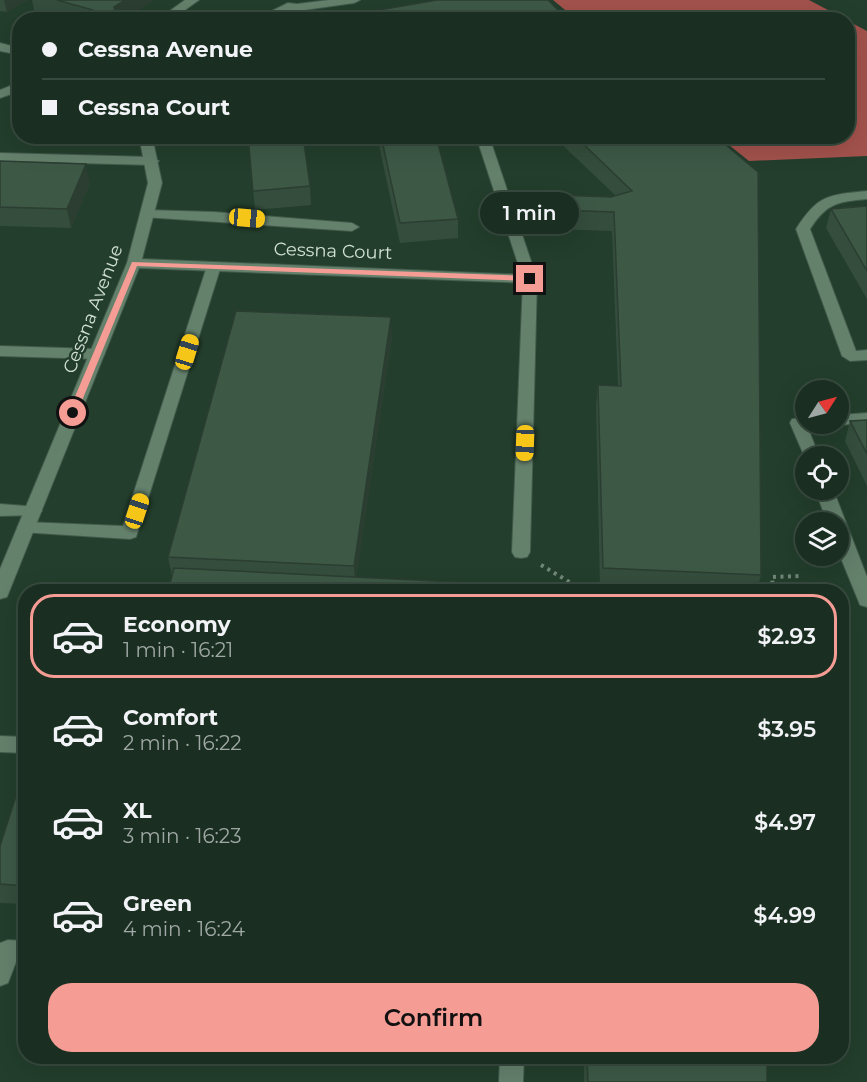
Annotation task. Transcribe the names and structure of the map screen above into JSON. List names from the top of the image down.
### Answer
{
  "streets": {
    "street": ["Cessna Court", "Cessna Avenue"]
  },
  "crossings": [
    ["Cessna Court", "Cessna Avenue"]
  ],
  "north": "top right",
  "page": {
    "banner": ["Cessna Avenue", "Cessna Court"],
    "bubble": "1 min",
    "list": [
      {
        "name": "Economy",
        "note": "1 min · 16:21",
        "value": "$2.93"
      },
      {
        "name": "Comfort",
        "note": "2 min · 16:22",
        "value": "$3.95"
      },
      {
        "name": "XL",
        "note": "3 min · 16:23",
        "value": "$4.97"
      },
      {
        "name": "Green",
        "note": "4 min · 16:24",
        "value": "$4.99"
      }
    ],
    "buttons": "Confirm"
  }
}
